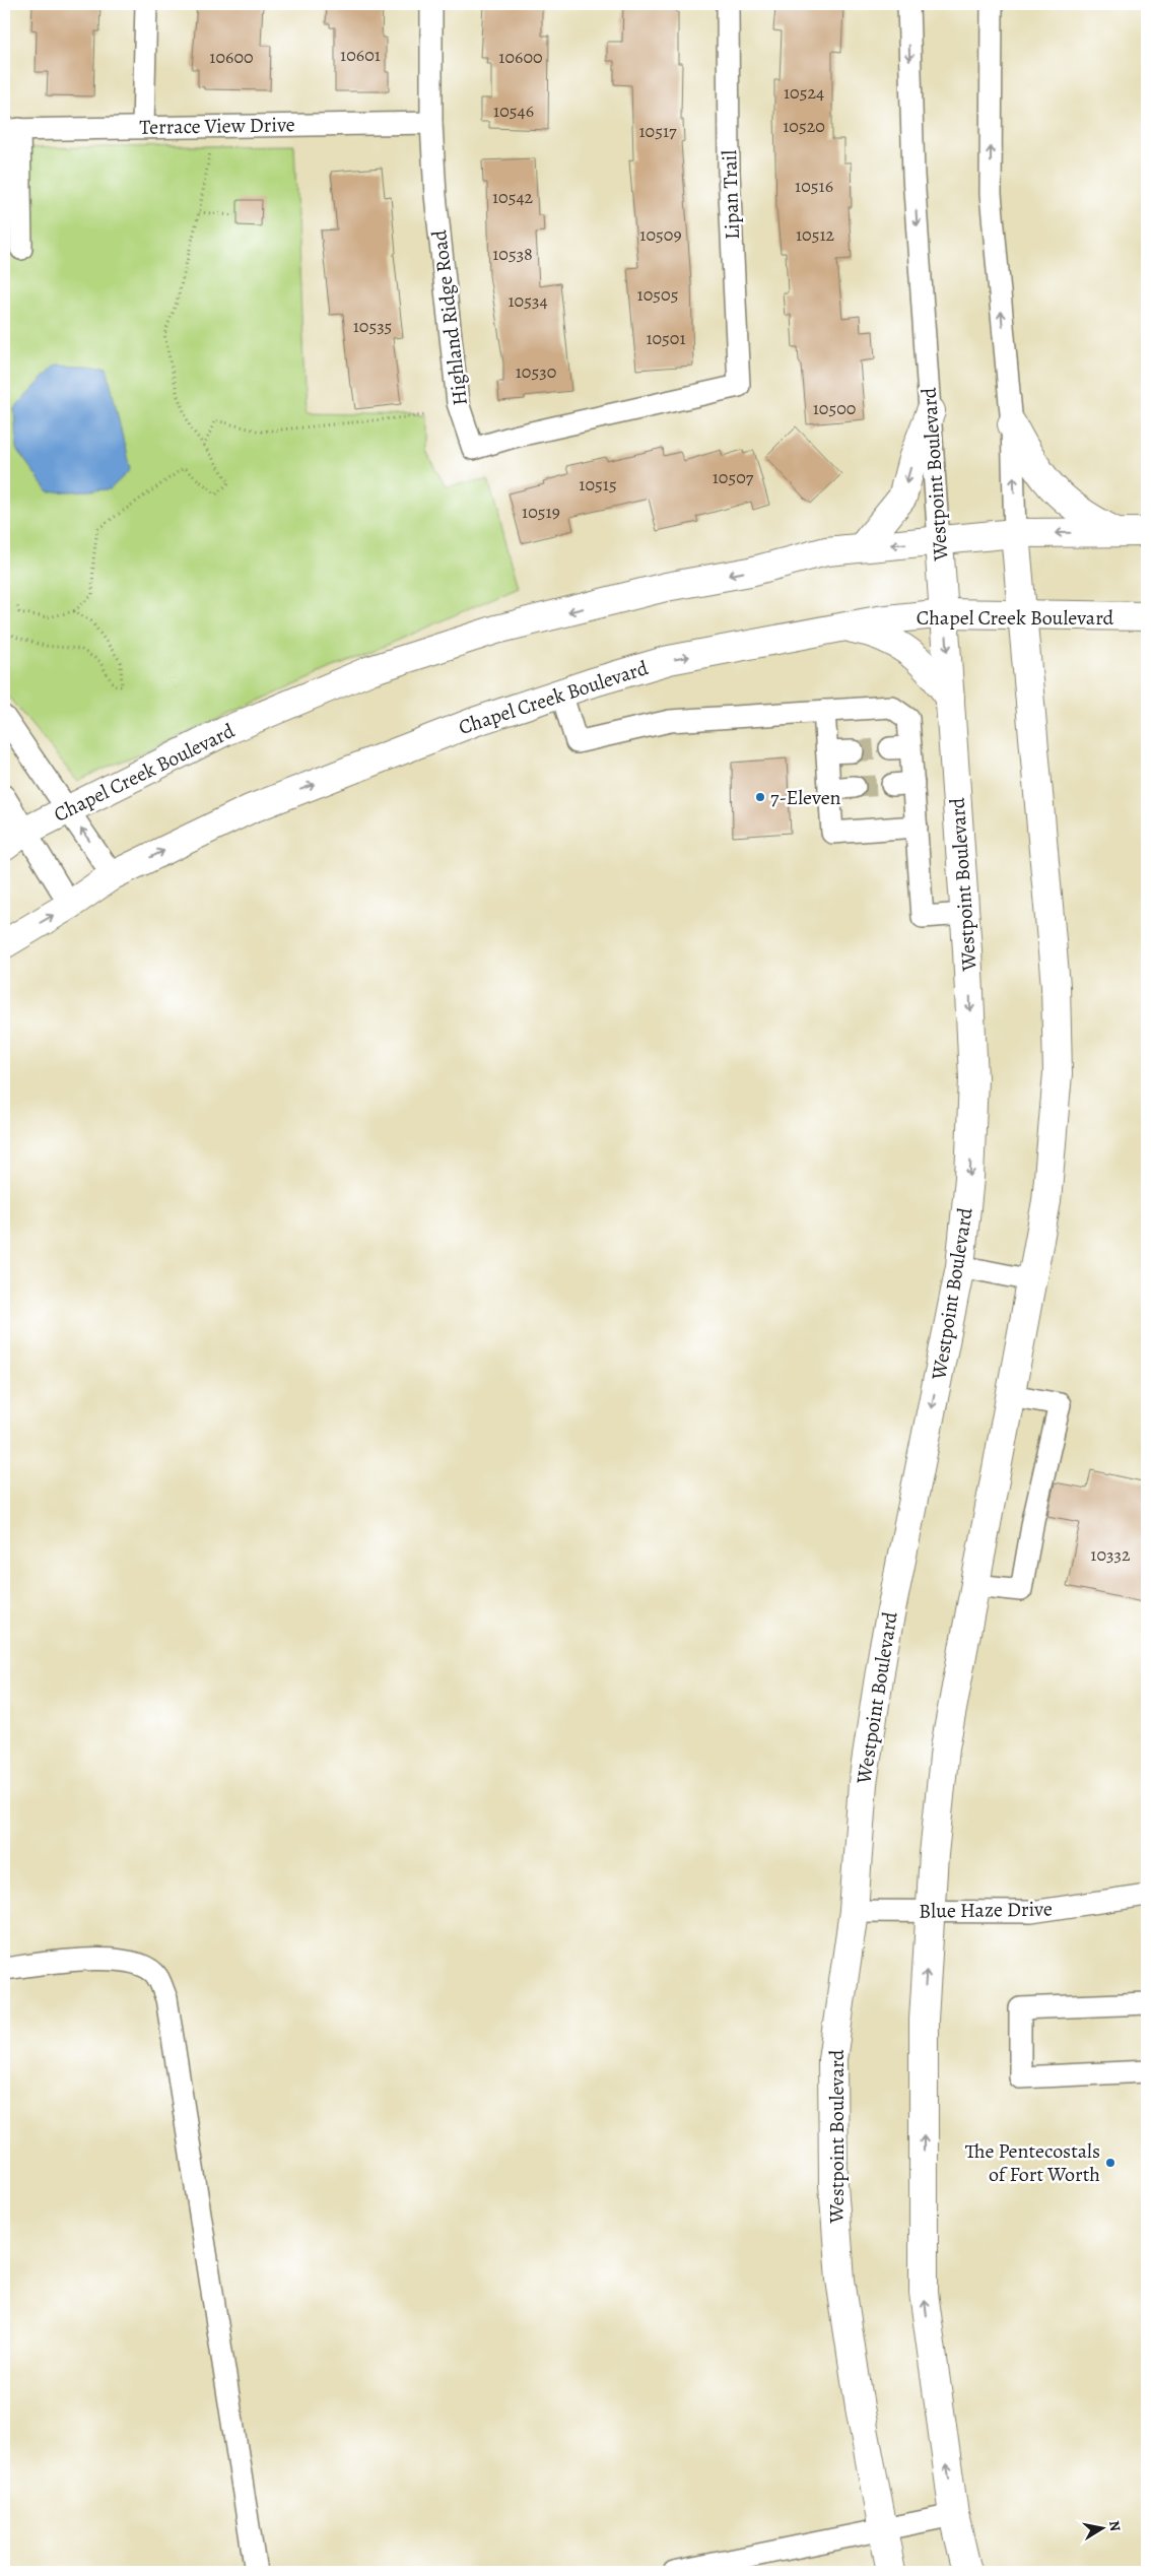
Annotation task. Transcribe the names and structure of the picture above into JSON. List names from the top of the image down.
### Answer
{
  "streets": {
    "main road": ["Westpoint Boulevard", "Chapel Creek Boulevard"],
    "street": [
      "Terrace View Drive",
      "Lipan Trail",
      "Highland Ridge Road",
      "Blue Haze Drive"
    ]
  },
  "crossings": [
    ["Terrace View Drive", "Highland Ridge Road"],
    ["Lipan Trail", "Highland Ridge Road"],
    ["Westpoint Boulevard", "Chapel Creek Boulevard"],
    ["Westpoint Boulevard", "Blue Haze Drive"]
  ],
  "one_way": ["Westpoint Boulevard"],
  "places": ["7-Eleven", "The Pentecostals of Fort Worth"],
  "house_numbers": [
    "10601",
    "10600",
    "10600",
    "10524",
    "10546",
    "10520",
    "10517",
    "10516",
    "10542",
    "10509",
    "10512",
    "10538",
    "10505",
    "10534",
    "10535",
    "10501",
    "10530",
    "10500",
    "10507",
    "10515",
    "10519",
    "10332"
  ],
  "north": "right"
}
